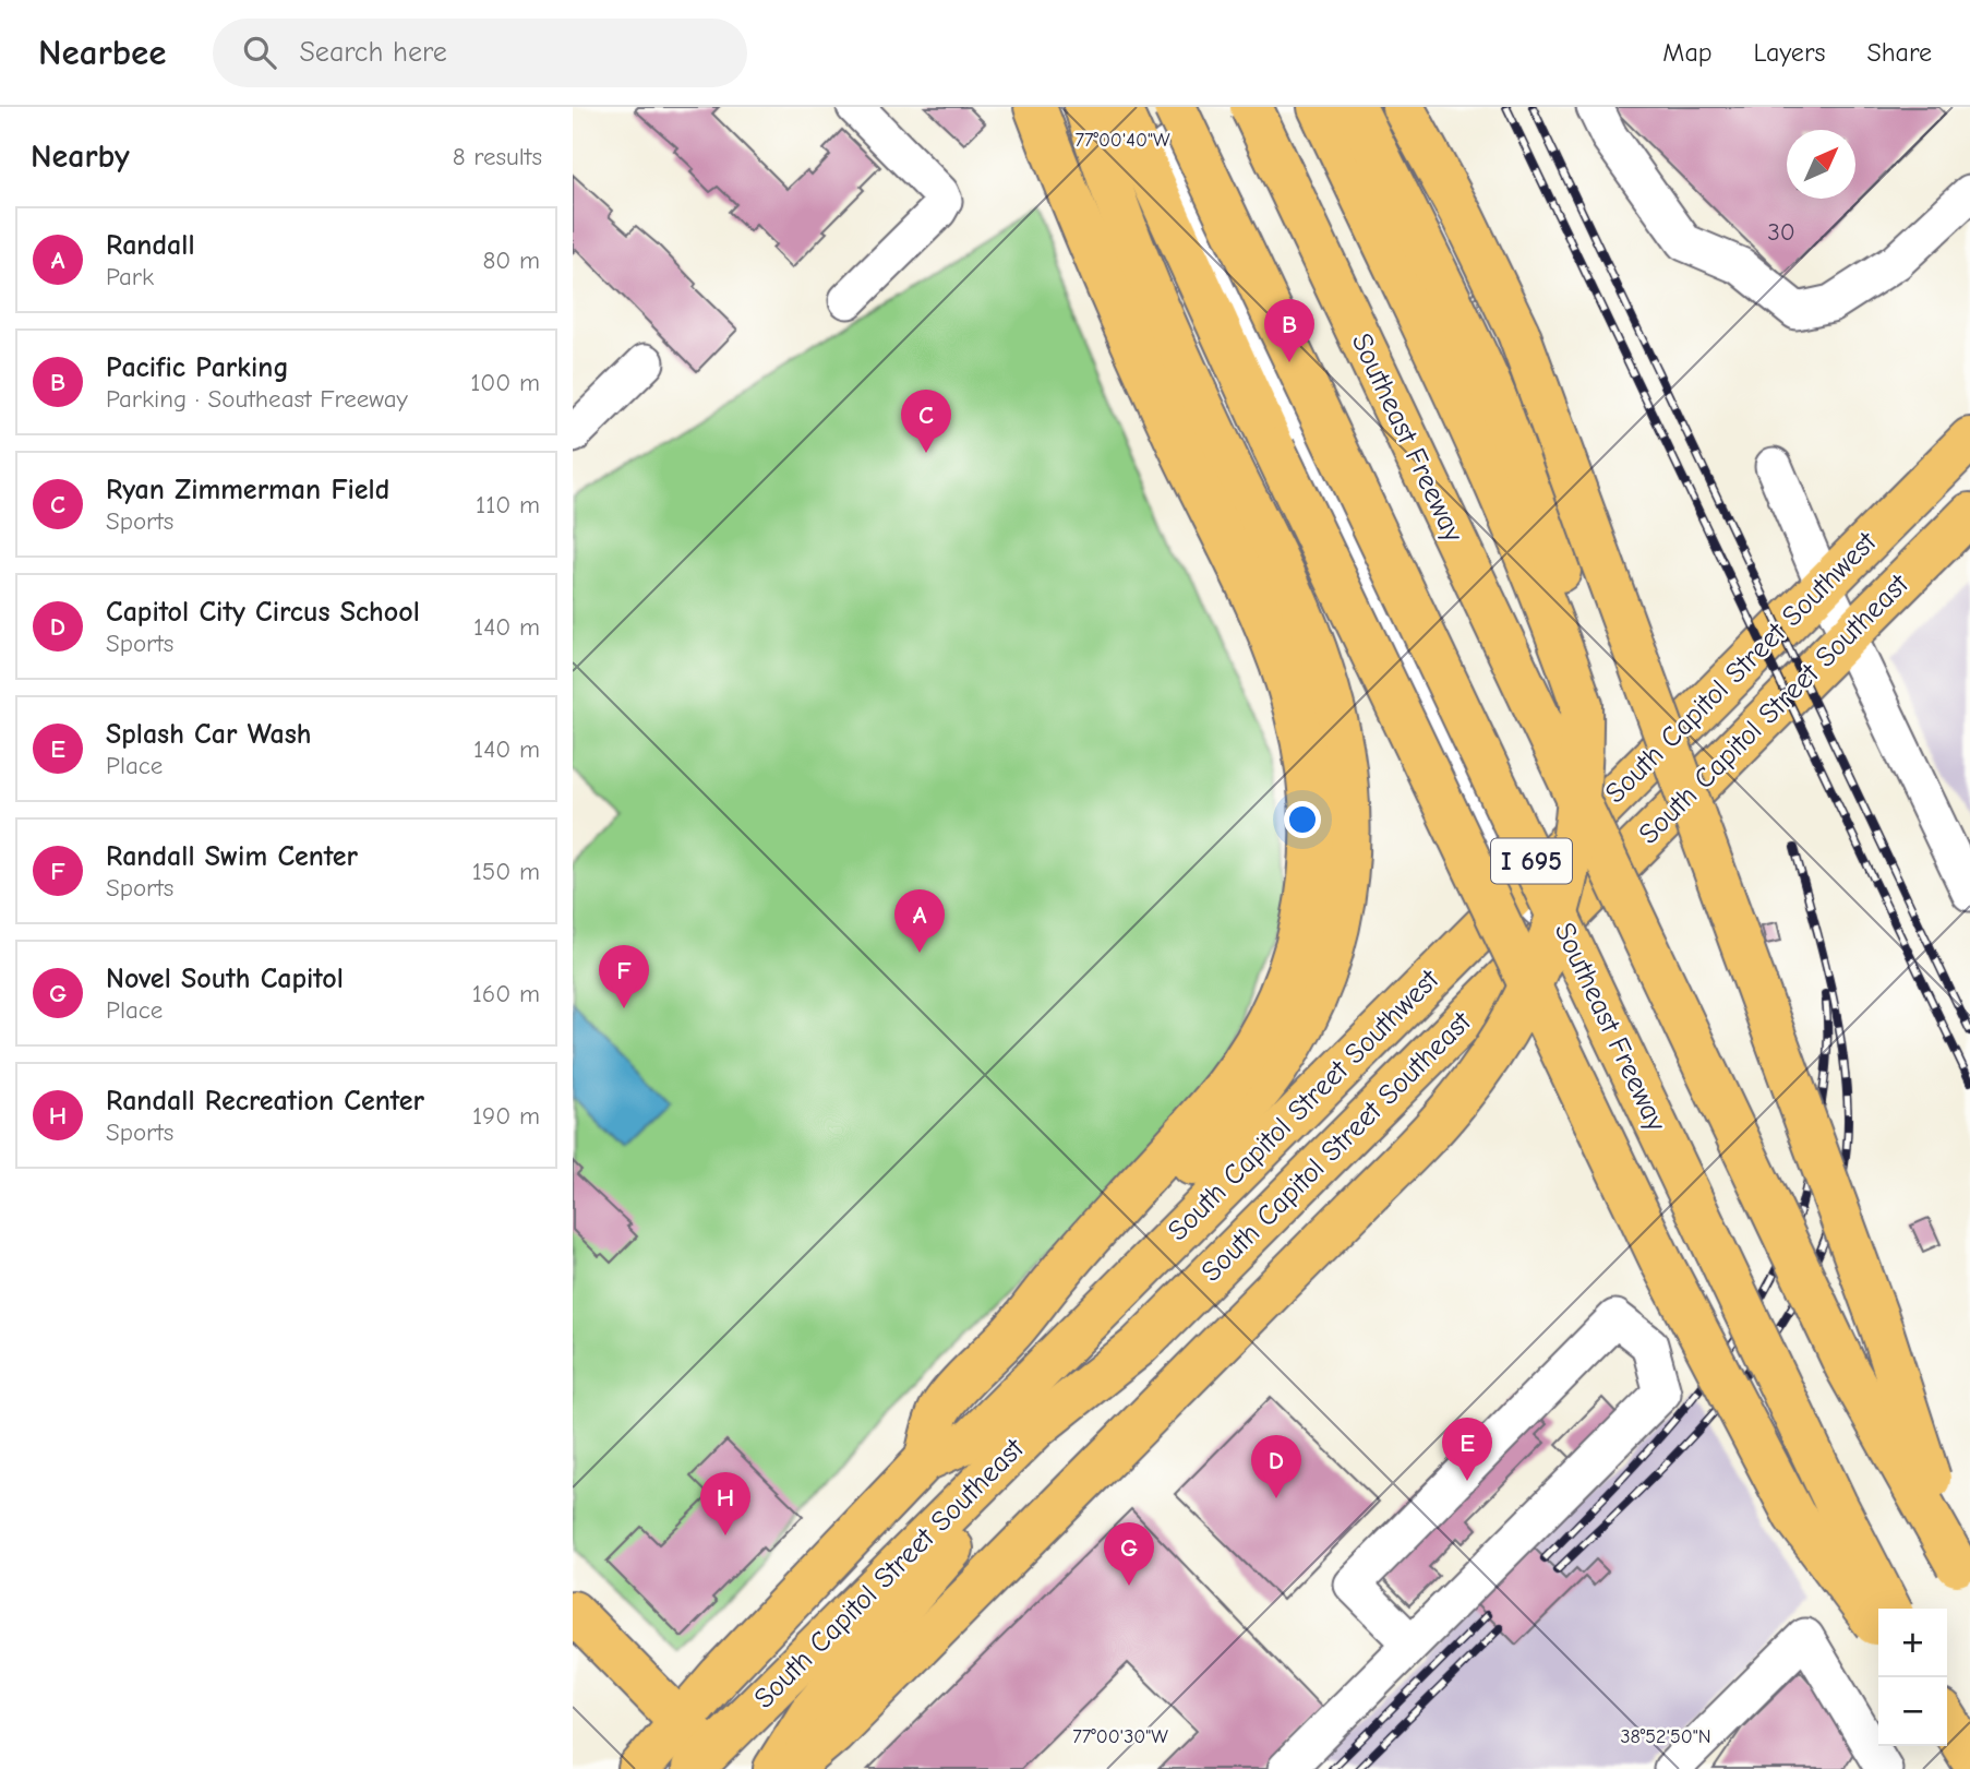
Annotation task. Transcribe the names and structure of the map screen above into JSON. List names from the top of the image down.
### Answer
{
  "streets": {
    "main road": [
      "Southeast Freeway",
      "South Capitol Street Southwest",
      "South Capitol Street Southeast",
      "I 695"
    ]
  },
  "house_numbers": ["30"],
  "north": "top right",
  "page": {
    "header": "Nearbee",
    "search": "Search here",
    "nav": ["Map", "Layers", "Share"],
    "heading": ["Nearby", "8 results"],
    "list": [
      {
        "mark": "A",
        "name": "Randall",
        "note": "Park",
        "value": "80 m"
      },
      {
        "mark": "B",
        "name": "Pacific Parking",
        "note": "Parking · Southeast Freeway",
        "value": "100 m"
      },
      {
        "mark": "C",
        "name": "Ryan Zimmerman Field",
        "note": "Sports",
        "value": "110 m"
      },
      {
        "mark": "D",
        "name": "Capitol City Circus School",
        "note": "Sports",
        "value": "140 m"
      },
      {
        "mark": "E",
        "name": "Splash Car Wash",
        "note": "Place",
        "value": "140 m"
      },
      {
        "mark": "F",
        "name": "Randall Swim Center",
        "note": "Sports",
        "value": "150 m"
      },
      {
        "mark": "G",
        "name": "Novel South Capitol",
        "note": "Place",
        "value": "160 m"
      },
      {
        "mark": "H",
        "name": "Randall Recreation Center",
        "note": "Sports",
        "value": "190 m"
      }
    ],
    "pins": [
      "B",
      "C",
      "A",
      "F",
      "E",
      "D",
      "H",
      "G"
    ],
    "map_buttons": ["+", "−"]
  },
  "coordinates": ["77°00'40\"W", "77°00'30\"W", "38°52'50\"N"]
}
